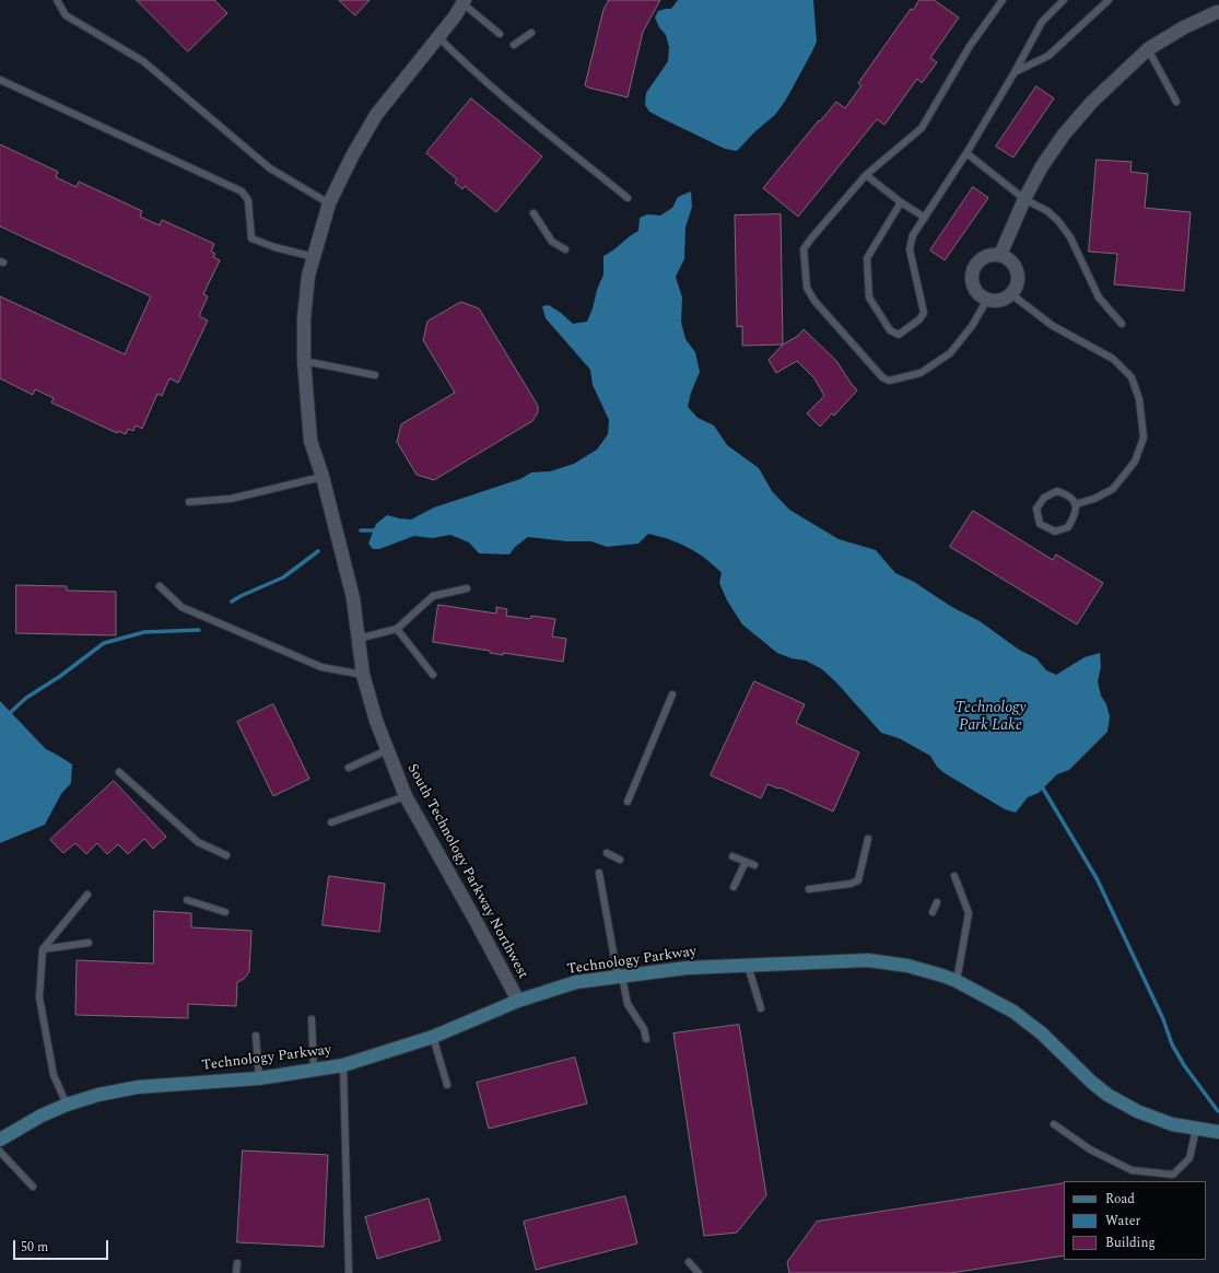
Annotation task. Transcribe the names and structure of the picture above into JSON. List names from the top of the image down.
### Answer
{
  "streets": {
    "street": ["South Technology Parkway Northwest", "Technology Parkway"]
  },
  "crossings": [
    ["South Technology Parkway Northwest", "Technology Parkway"]
  ],
  "water": ["Technology Park Lake"],
  "legend": ["Road", "Water", "Building"],
  "scale_bar": "50 m"
}
